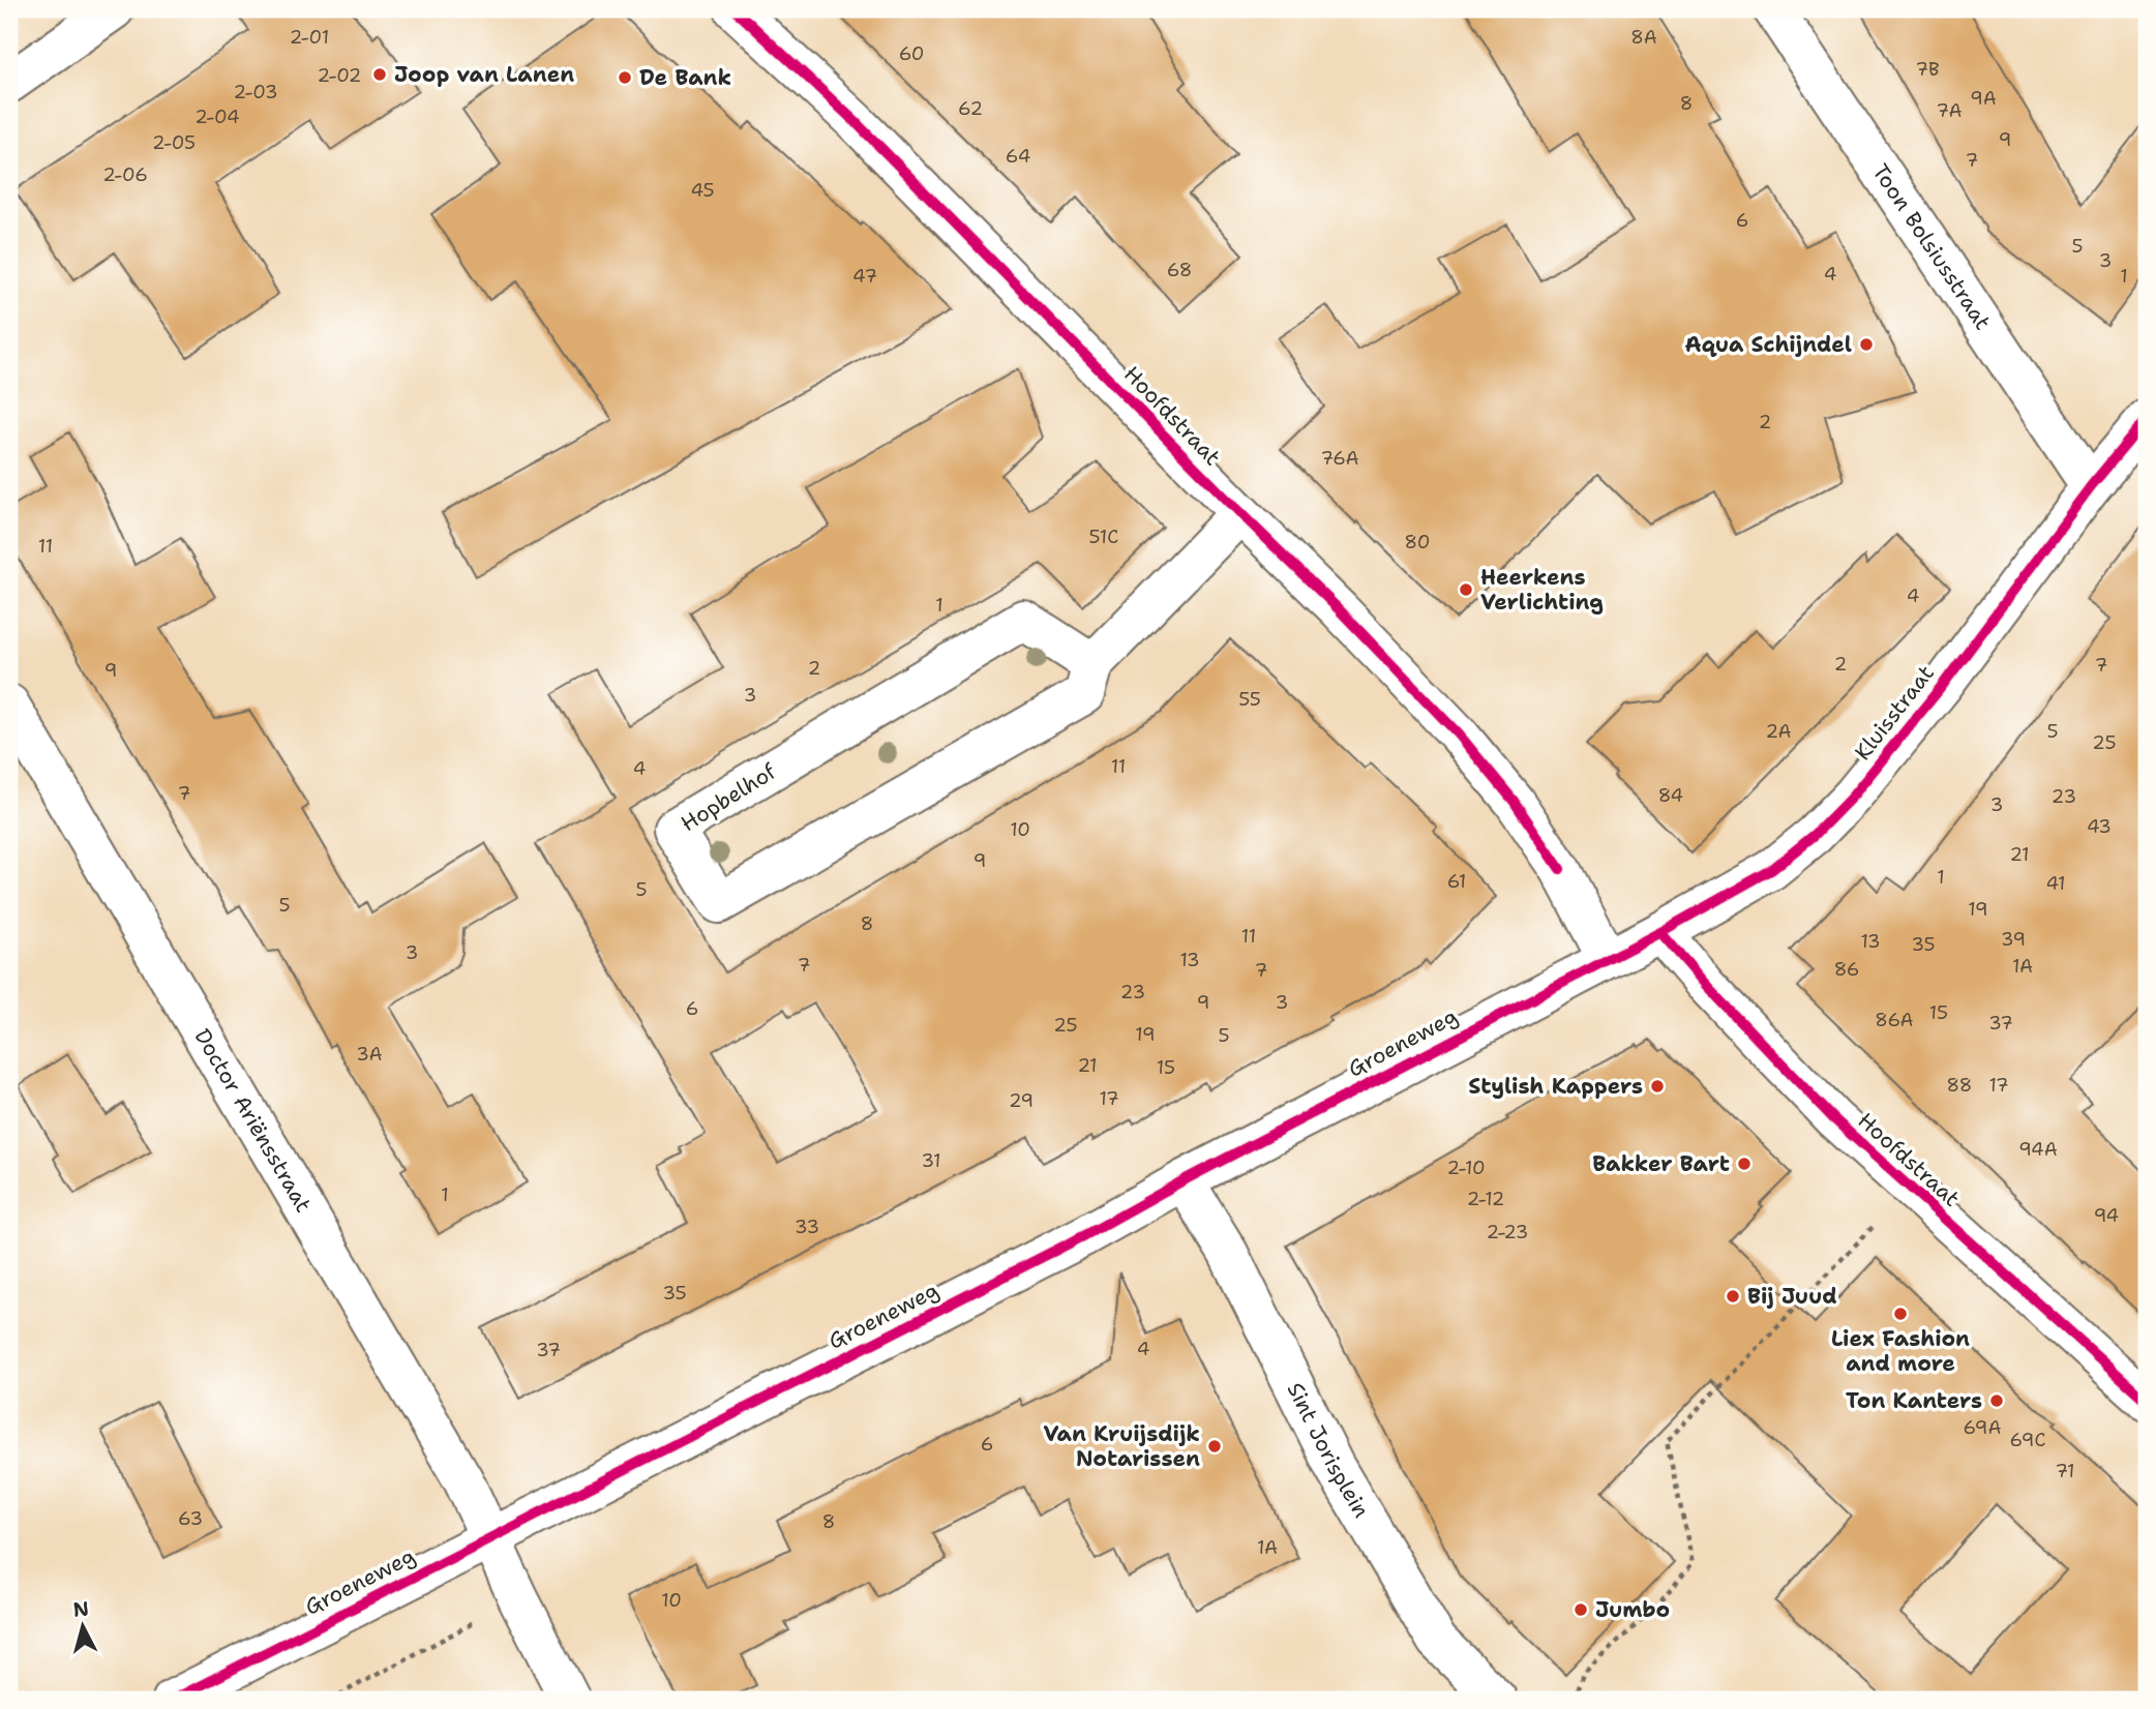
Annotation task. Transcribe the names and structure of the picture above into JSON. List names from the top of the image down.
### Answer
{
  "streets": {
    "street": [
      "Toon Bolsiusstraat",
      "Hoofdstraat",
      "Kluisstraat",
      "Hopbelhof",
      "Groeneweg",
      "Doctor Ariënsstraat",
      "Sint Jorisplein"
    ]
  },
  "crossings": [
    ["Toon Bolsiusstraat", "Kluisstraat"],
    ["Hoofdstraat", "Kluisstraat"],
    ["Hoofdstraat", "Hopbelhof"],
    ["Hoofdstraat", "Groeneweg"],
    ["Kluisstraat", "Groeneweg"],
    ["Groeneweg", "Doctor Ariënsstraat"],
    ["Groeneweg", "Sint Jorisplein"]
  ],
  "places": [
    "Joop van Lanen",
    "De Bank",
    "Aqua Schijndel",
    "Heerkens Verlichting",
    "Stylish Kappers",
    "Bakker Bart",
    "Bij Juud",
    "Liex Fashion and more",
    "Ton Kanters",
    "Van Kruijsdijk Notarissen",
    "Jumbo"
  ],
  "house_numbers": [
    "2-01",
    "8A",
    "60",
    "7B",
    "2-02",
    "2-03",
    "9A",
    "8",
    "62",
    "7A",
    "2-04",
    "9",
    "2-05",
    "64",
    "7",
    "2-06",
    "45",
    "6",
    "5",
    "3",
    "68",
    "4",
    "47",
    "1",
    "2",
    "76A",
    "51C",
    "80",
    "11",
    "4",
    "1",
    "2",
    "7",
    "2",
    "9",
    "3",
    "55",
    "2A",
    "5",
    "25",
    "11",
    "4",
    "7",
    "84",
    "23",
    "3",
    "43",
    "10",
    "21",
    "9",
    "1",
    "61",
    "41",
    "5",
    "5",
    "19",
    "8",
    "11",
    "39",
    "13",
    "35",
    "3",
    "13",
    "7",
    "1A",
    "86",
    "7",
    "23",
    "9",
    "3",
    "6",
    "15",
    "86A",
    "37",
    "25",
    "19",
    "5",
    "3A",
    "21",
    "15",
    "88",
    "17",
    "17",
    "29",
    "94A",
    "31",
    "2-10",
    "1",
    "2-12",
    "94",
    "33",
    "2-23",
    "35",
    "4",
    "37",
    "69A",
    "69C",
    "6",
    "71",
    "63",
    "8",
    "1A",
    "10"
  ],
  "north": "top"
}
